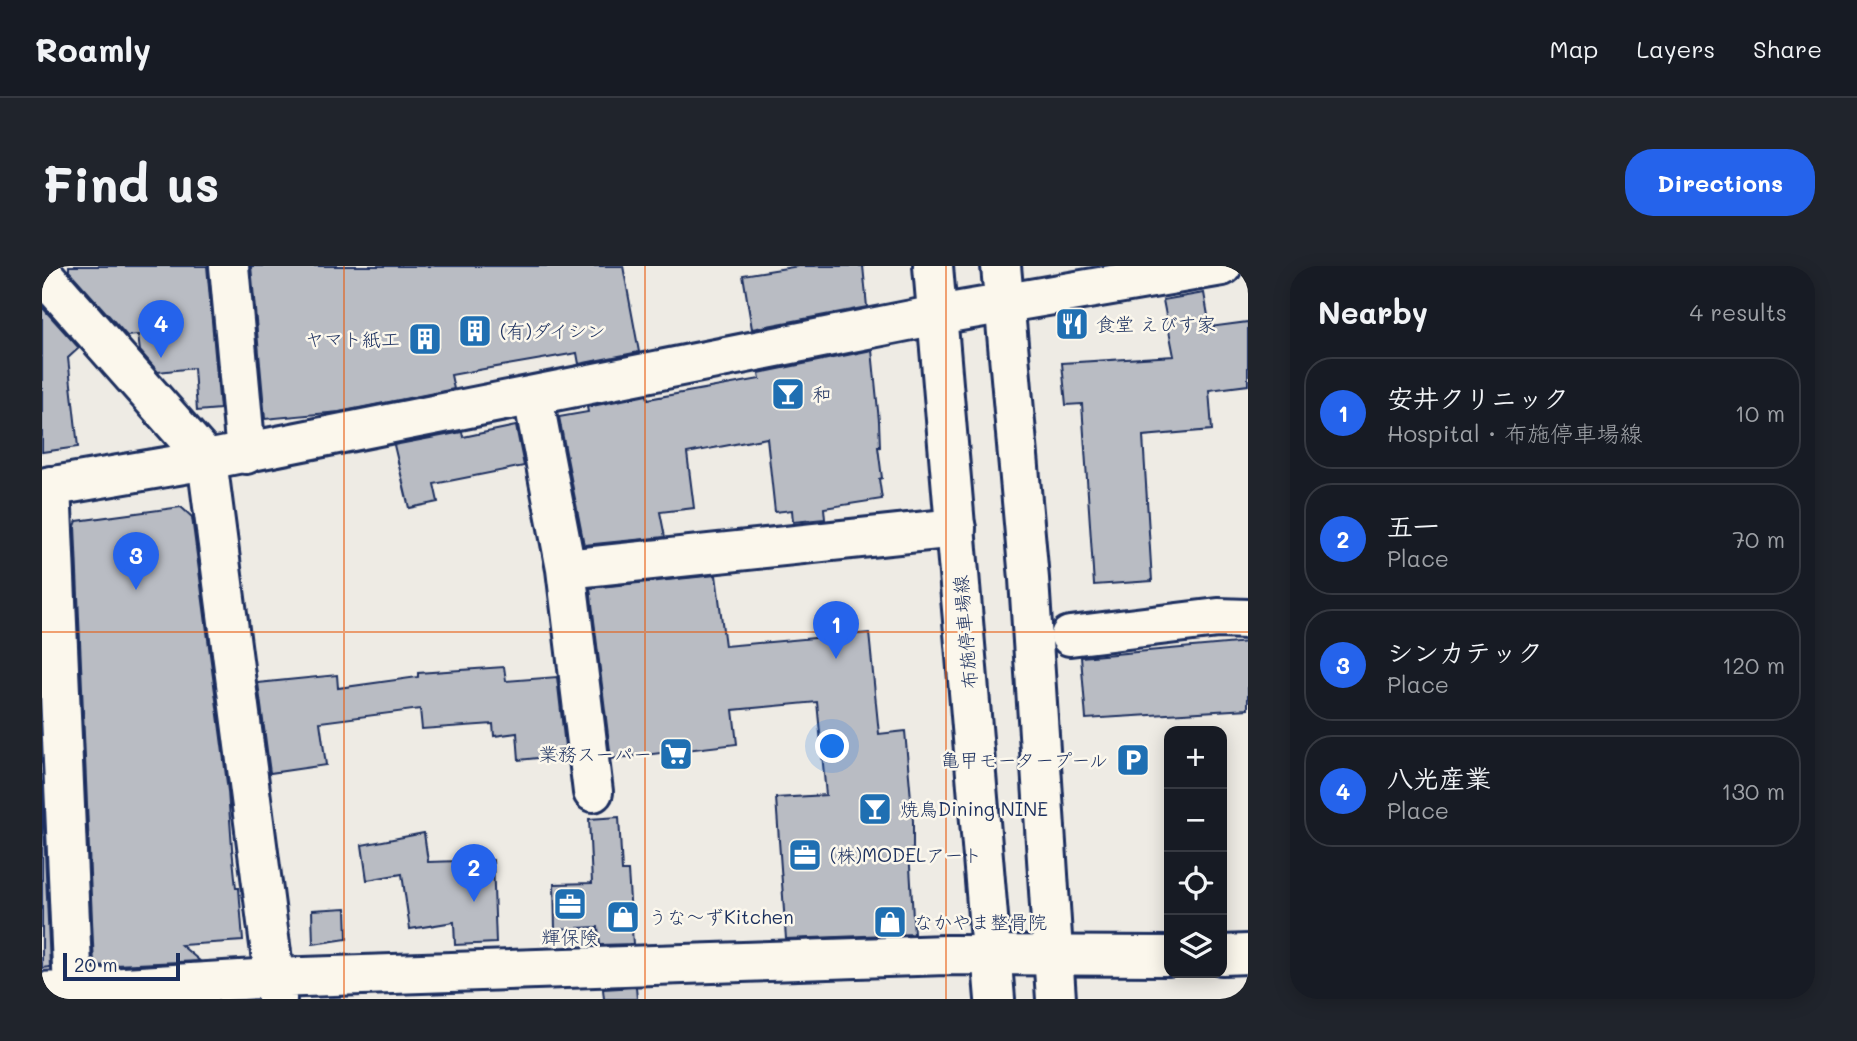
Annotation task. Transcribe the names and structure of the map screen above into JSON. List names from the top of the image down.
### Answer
{
  "streets": {
    "street": ["布施停車場線"]
  },
  "places": {
    "restaurant": ["食堂 えびす家"],
    "building": ["(有)ダイシン", "ヤマト紙工"],
    "bar": ["和", "焼鳥Dining NINE"],
    "supermarket": ["業務スーパー"],
    "parking": ["亀甲モータープール"],
    "office": ["(株)MODELアート", "輝保険"],
    "shop": ["うな〜ずKitchen", "なかやま整骨院"]
  },
  "scale_bar": "20 m",
  "page": {
    "header": "Roamly",
    "nav": ["Map", "Layers", "Share"],
    "buttons": "Directions",
    "title": "Find us",
    "heading": ["Nearby", "4 results"],
    "pins": [
      "4",
      "3",
      "1",
      "2"
    ],
    "list": [
      {
        "mark": "1",
        "name": "安井クリニック",
        "note": "Hospital · 布施停車場線",
        "value": "10 m"
      },
      {
        "mark": "2",
        "name": "五一",
        "note": "Place",
        "value": "70 m"
      },
      {
        "mark": "3",
        "name": "シンカテック",
        "note": "Place",
        "value": "120 m"
      },
      {
        "mark": "4",
        "name": "八光産業",
        "note": "Place",
        "value": "130 m"
      }
    ],
    "map_buttons": ["+", "−"],
    "scale": "20 m"
  }
}
